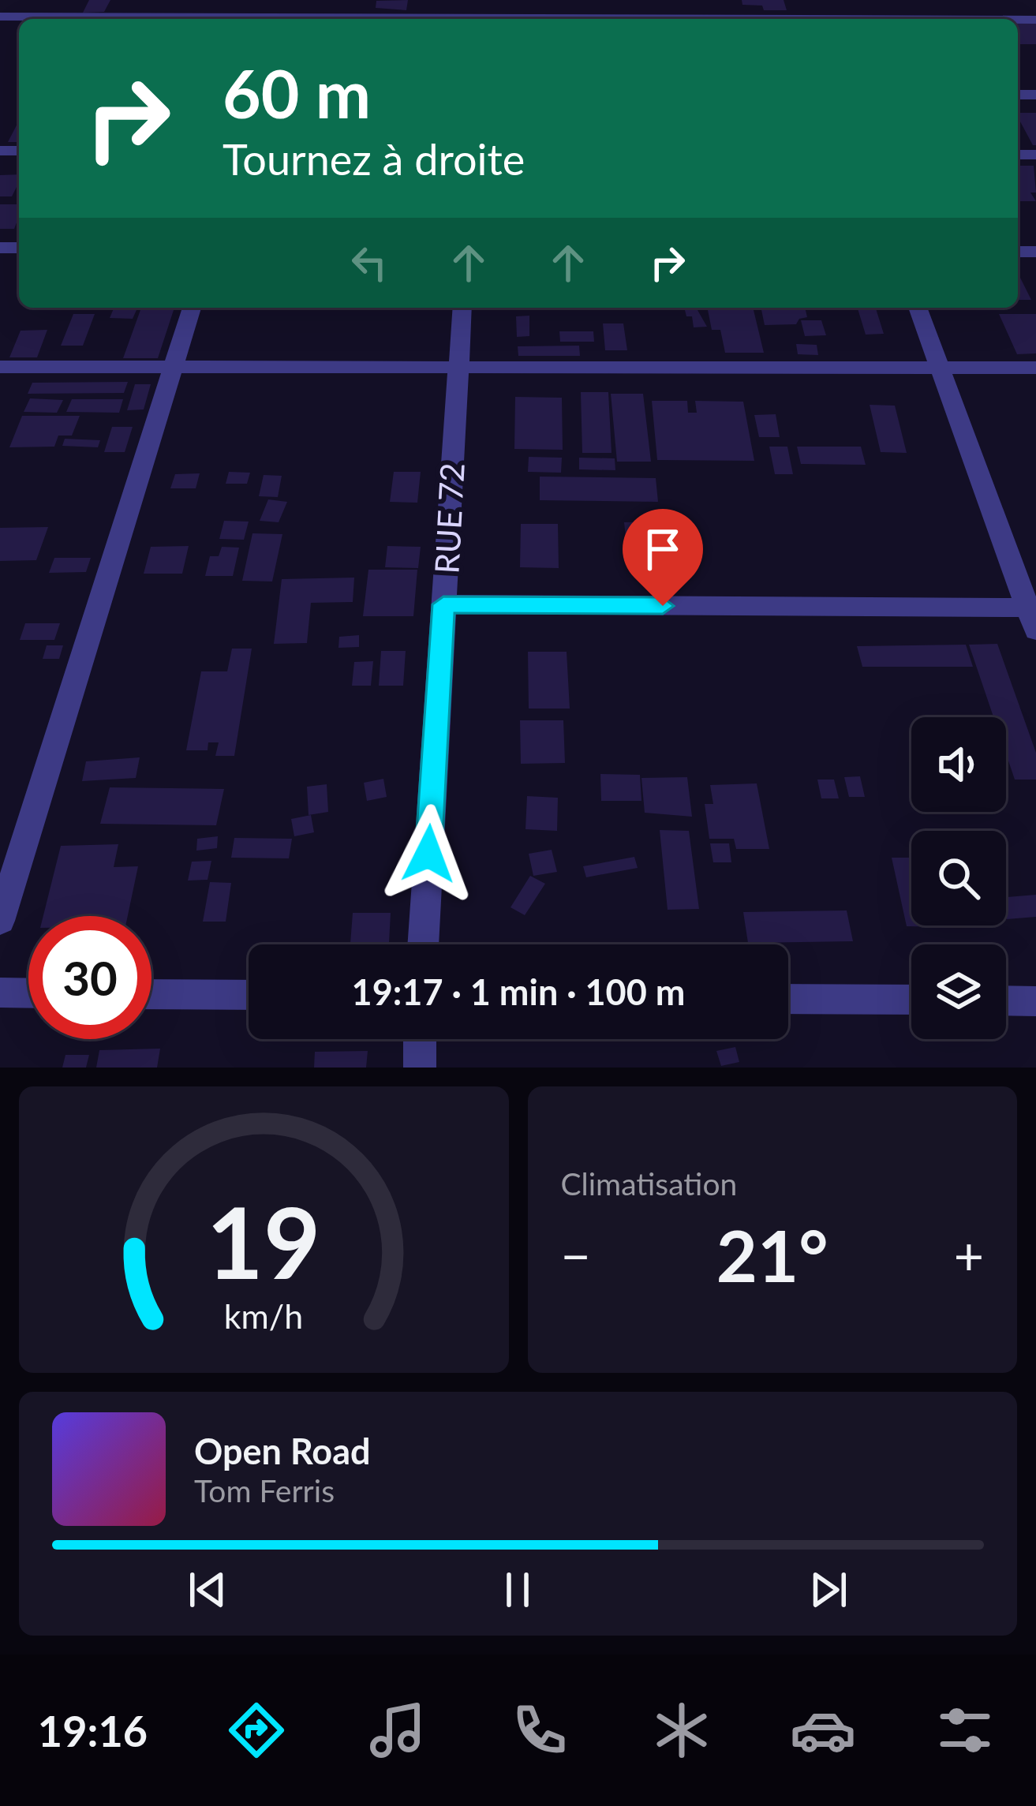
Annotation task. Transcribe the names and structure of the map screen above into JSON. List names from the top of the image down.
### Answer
{
  "streets": {
    "street": ["RUE 72"]
  },
  "page": {
    "turn": ["60 m", "Tournez à droite"],
    "limit": "30",
    "trip": "19:17 · 1 min · 100 m",
    "tile": "Climatisation",
    "heat": ["−", "21°", "+"],
    "song": ["Open Road", "Tom Ferris"],
    "tabs": "19:16",
    "gauge": ["19", "km/h"]
  }
}
